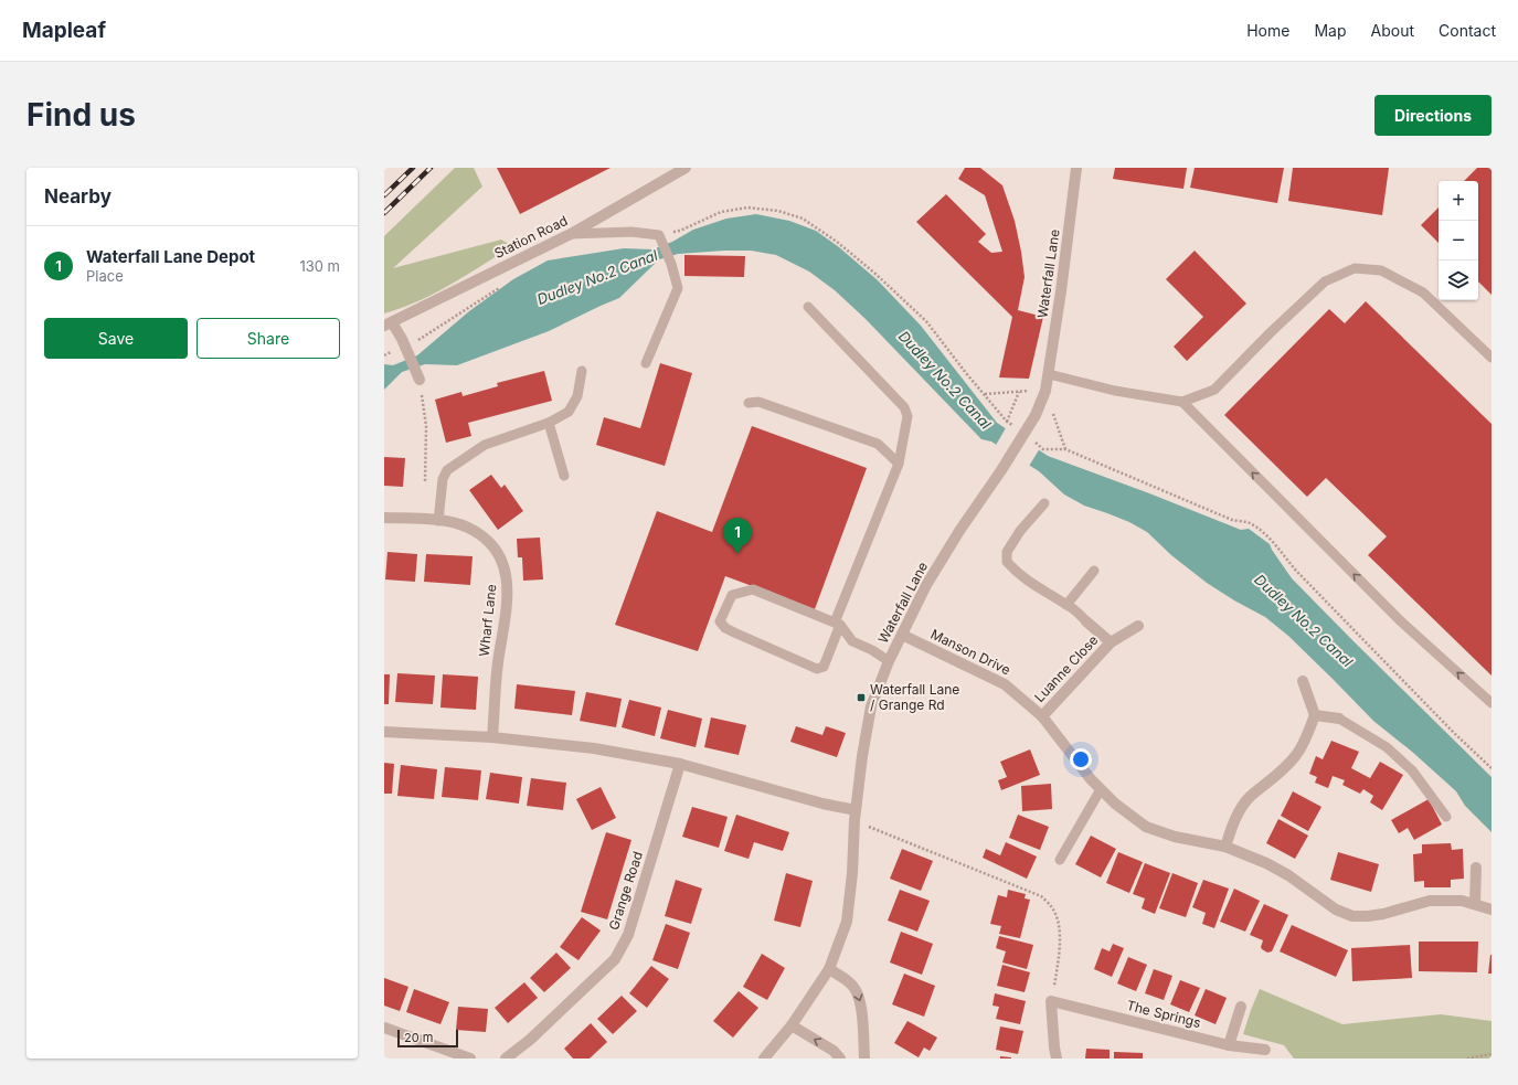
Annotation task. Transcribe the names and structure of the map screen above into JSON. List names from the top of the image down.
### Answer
{
  "streets": {
    "street": [
      "Station Road",
      "Waterfall Lane",
      "Wharf Lane",
      "Manson Drive",
      "Luanne Close",
      "Grange Road",
      "The Springs"
    ]
  },
  "crossings": [
    ["Waterfall Lane", "Manson Drive"],
    ["Manson Drive", "Luanne Close"]
  ],
  "water": ["Dudley No.2 Canal"],
  "places": {
    "transit": ["Waterfall Lane / Grange Rd"]
  },
  "scale_bar": "20 m",
  "page": {
    "header": "Mapleaf",
    "nav": [
      "Home",
      "Map",
      "About",
      "Contact"
    ],
    "buttons": [
      "Directions",
      ["Save", "Share"]
    ],
    "title": "Find us",
    "heading": "Nearby",
    "map_buttons": ["+", "−"],
    "list": [
      {
        "mark": "1",
        "name": "Waterfall Lane Depot",
        "note": "Place",
        "value": "130 m"
      }
    ],
    "pins": "1",
    "scale": "20 m"
  }
}
